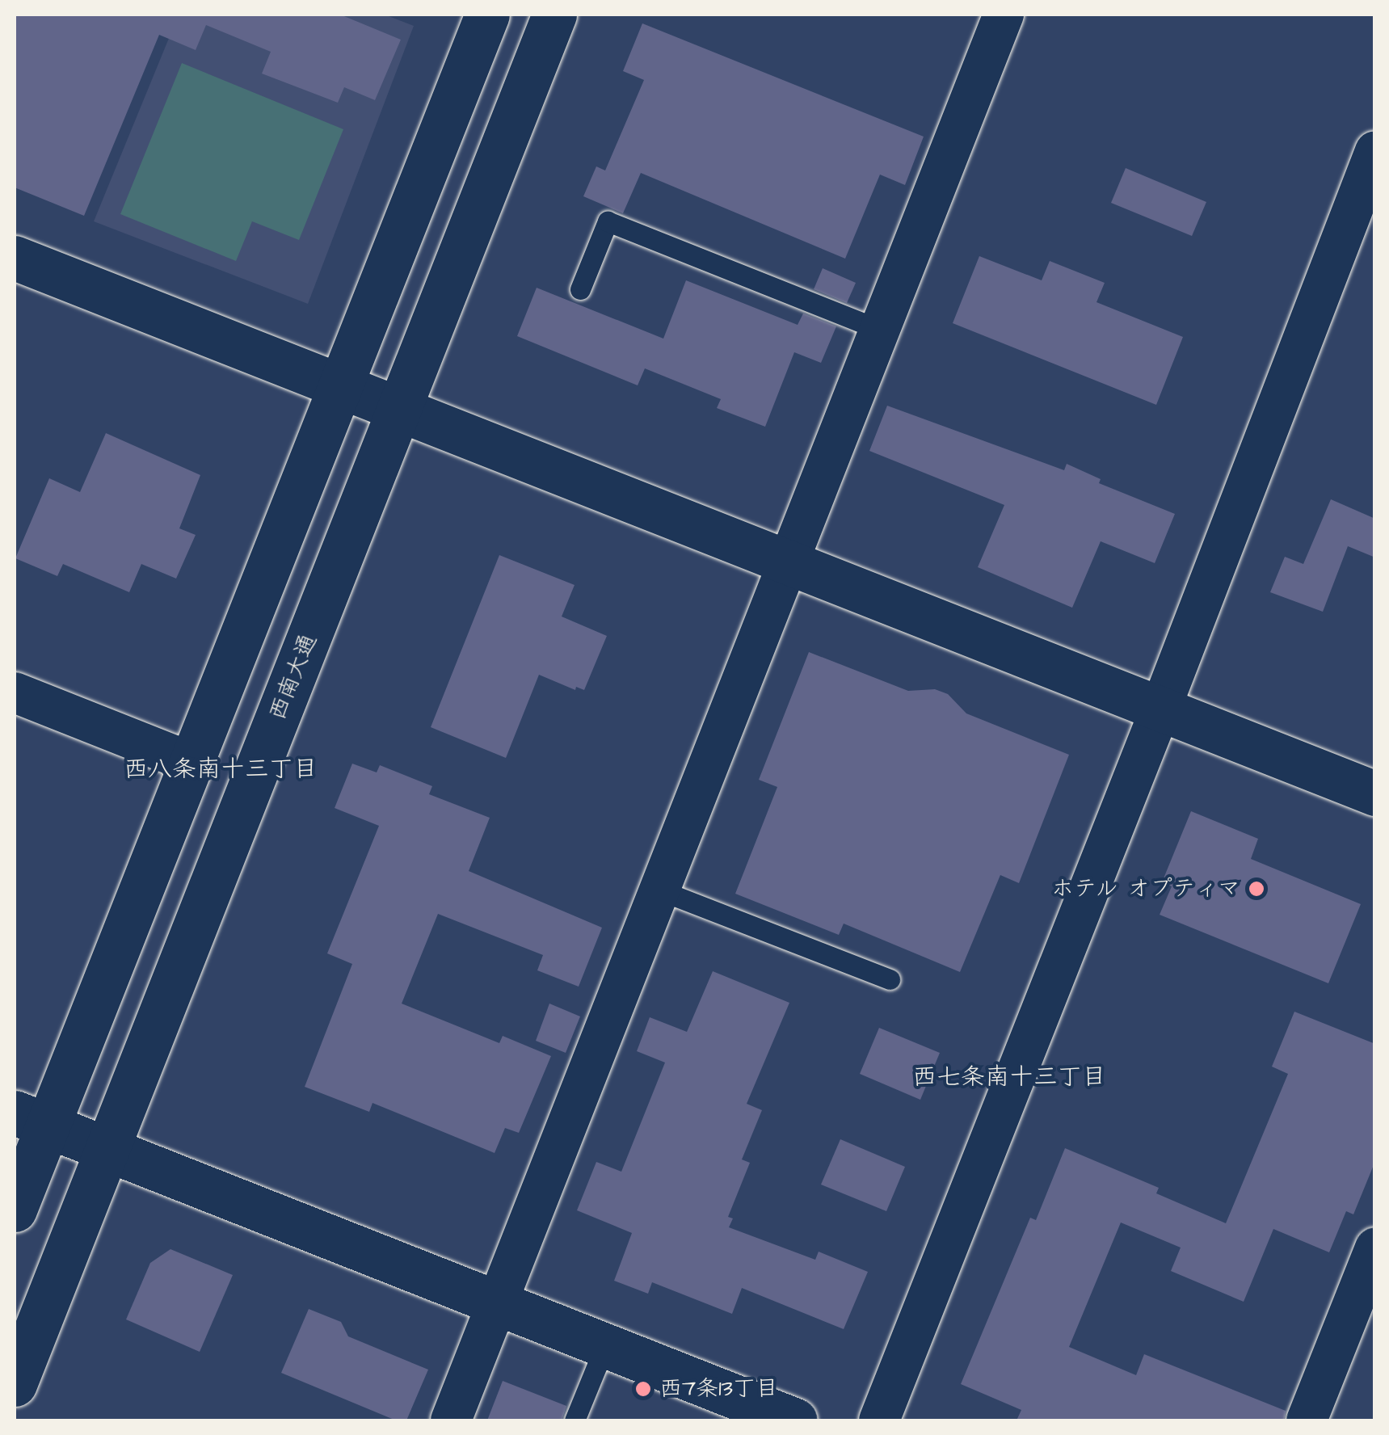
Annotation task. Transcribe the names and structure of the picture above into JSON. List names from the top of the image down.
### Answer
{
  "streets": {
    "street": ["西南大通"]
  },
  "districts": ["西八条南十三丁目", "西七条南十三丁目"],
  "places": ["ホテル オプティマ", "西7条13丁目"]
}
